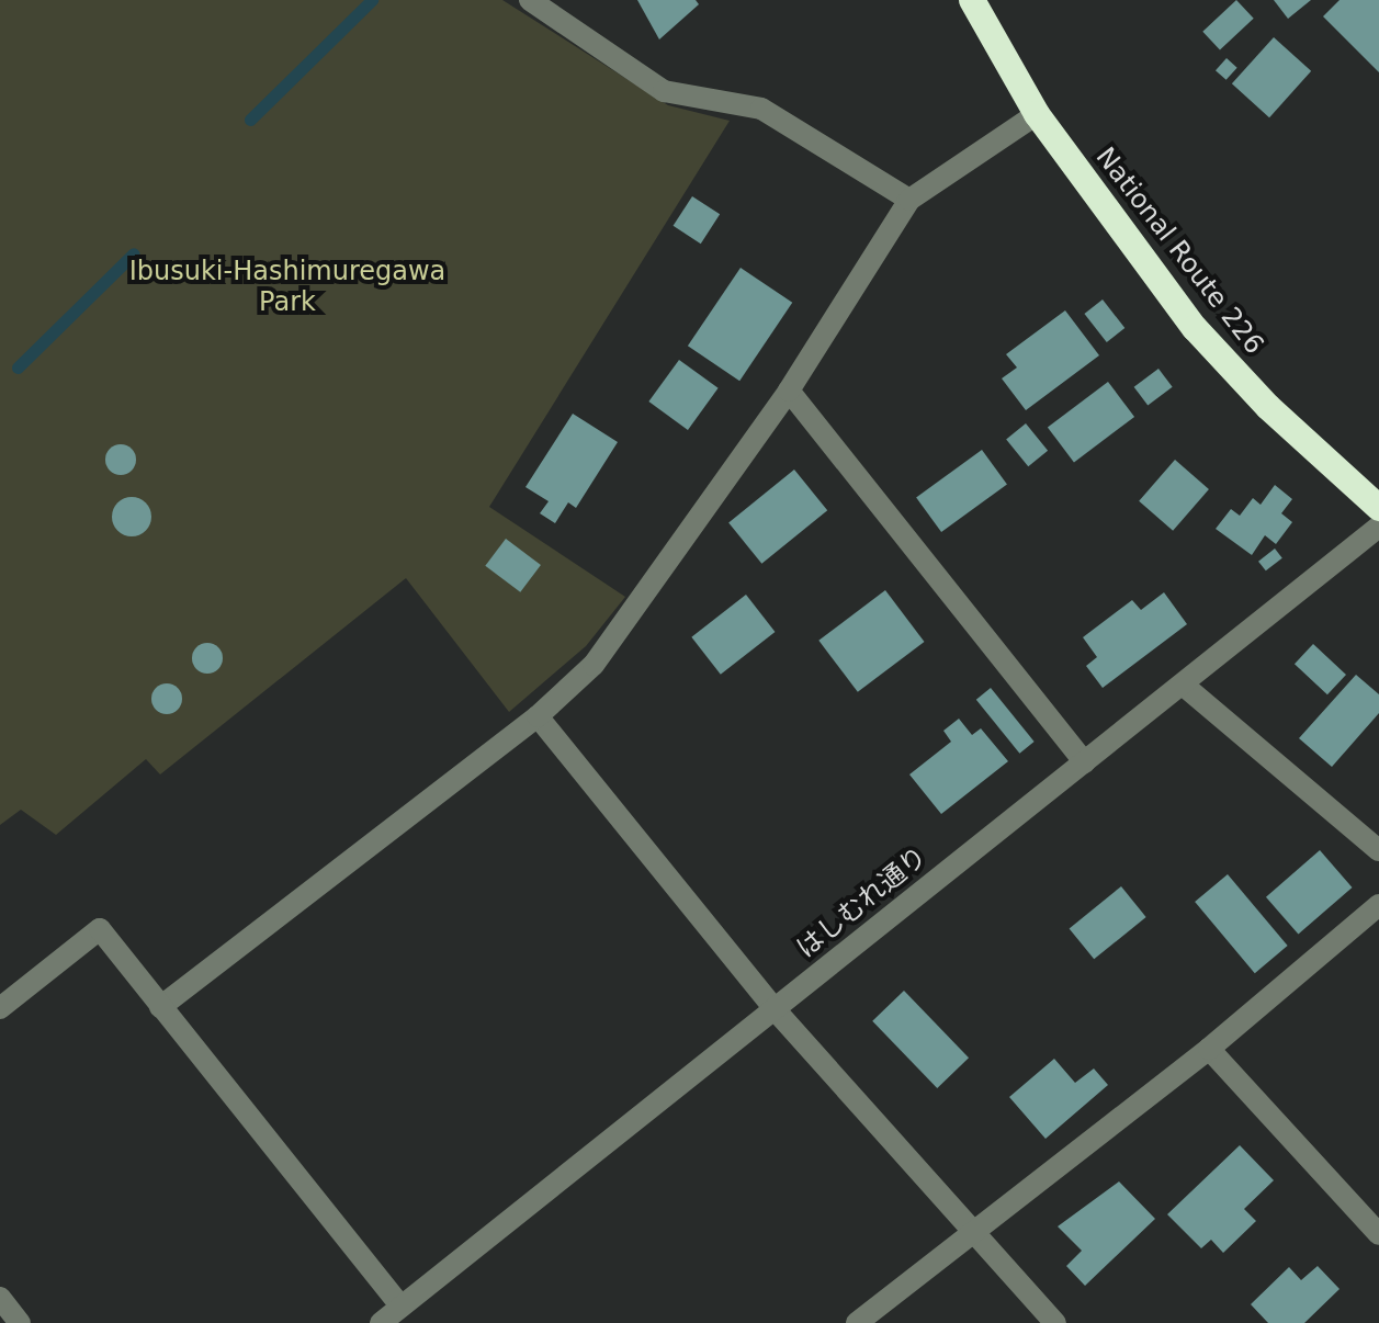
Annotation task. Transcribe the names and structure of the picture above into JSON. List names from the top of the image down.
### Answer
{
  "streets": {
    "highway": ["National Route 226"],
    "street": ["はしむれ通り"]
  },
  "parks": ["Ibusuki-Hashimuregawa Park"]
}
